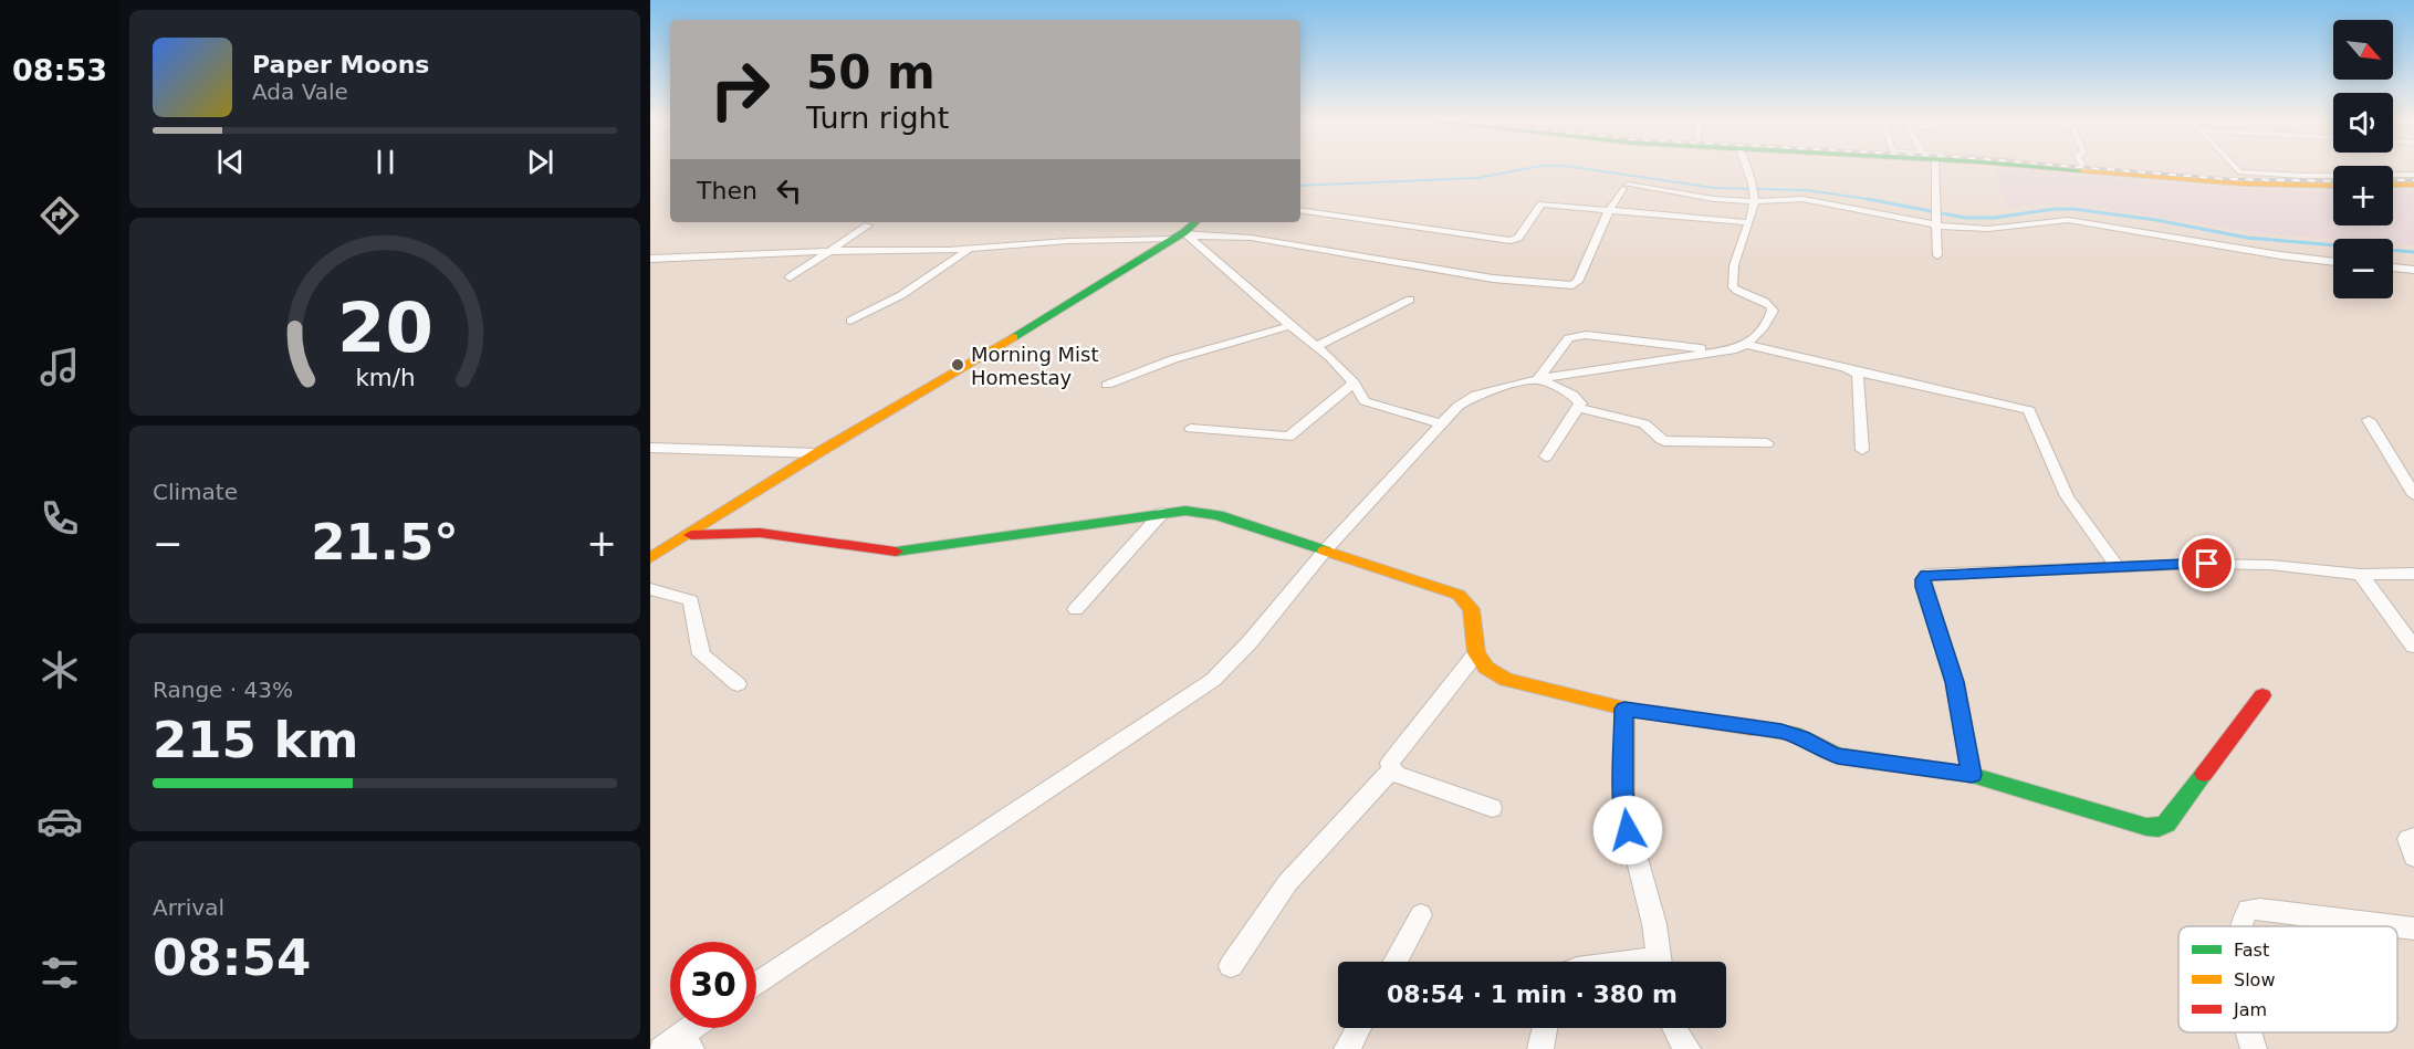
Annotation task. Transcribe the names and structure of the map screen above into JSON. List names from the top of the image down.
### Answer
{
  "places": ["Morning Mist Homestay"],
  "legend": ["Fast", "Slow", "Jam"],
  "north": "bottom right",
  "page": {
    "tabs": "08:53",
    "map_buttons": ["+", "−"],
    "turn": ["50 m", "Turn right"],
    "song": ["Paper Moons", "Ada Vale"],
    "then": "Then",
    "tile": [
      "Climate",
      ["Range · 43%", "215 km"],
      ["Arrival", "08:54"]
    ],
    "heat": ["−", "21.5°", "+"],
    "limit": "30",
    "trip": "08:54 · 1 min · 380 m",
    "gauge": ["20", "km/h"]
  }
}
